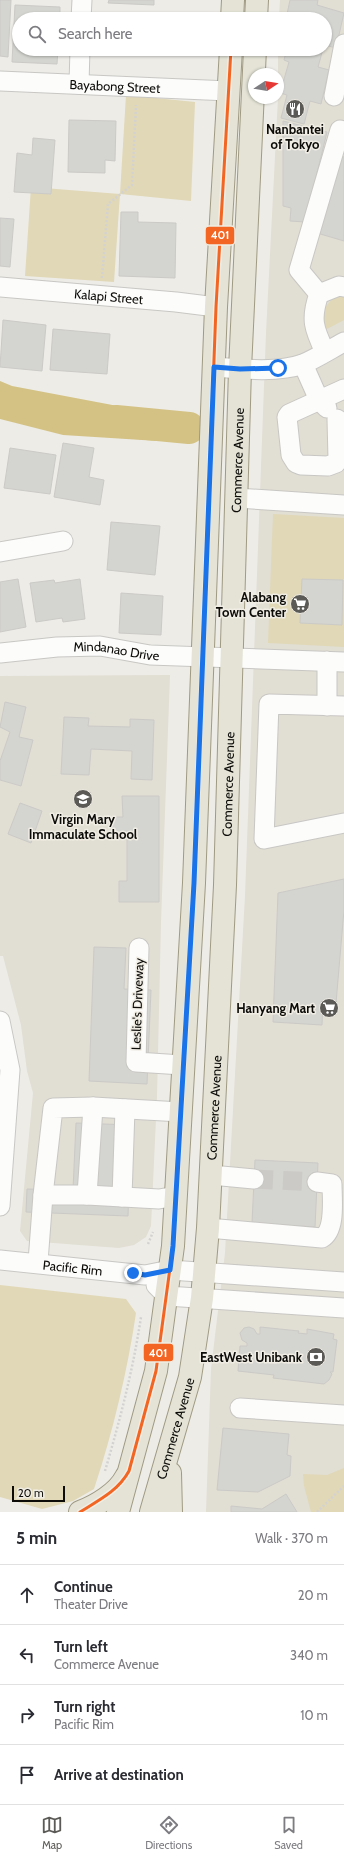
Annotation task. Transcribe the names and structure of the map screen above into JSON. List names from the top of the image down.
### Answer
{
  "streets": {
    "main road": ["Commerce Avenue"],
    "street": [
      "Bayabong Street",
      "Kalapi Street",
      "Mindanao Drive",
      "Leslie's Driveway",
      "Pacific Rim"
    ]
  },
  "crossings": [
    ["Bayabong Street", "Commerce Avenue"],
    ["Kalapi Street", "Commerce Avenue"],
    ["Commerce Avenue", "Mindanao Drive"],
    ["Commerce Avenue", "Leslie's Driveway"],
    ["Commerce Avenue", "Pacific Rim"]
  ],
  "places": {
    "restaurant": ["Nanbantei of Tokyo"],
    "supermarket": ["Alabang Town Center", "Hanyang Mart"],
    "school or university": ["Virgin Mary Immaculate School"],
    "bank": ["EastWest Unibank"]
  },
  "lines": ["transit line 401"],
  "scale_bar": "20 m",
  "north": "right",
  "page": {
    "search": "Search here",
    "scale": "20 m",
    "heading": ["5 min", "Walk · 370 m"],
    "list": [
      ["Continue", "Theater Drive", "20 m"],
      ["Turn left", "Commerce Avenue", "340 m"],
      ["Turn right", "Pacific Rim", "10 m"],
      "Arrive at destination"
    ],
    "nav": ["Map", "Directions", "Saved"]
  }
}
